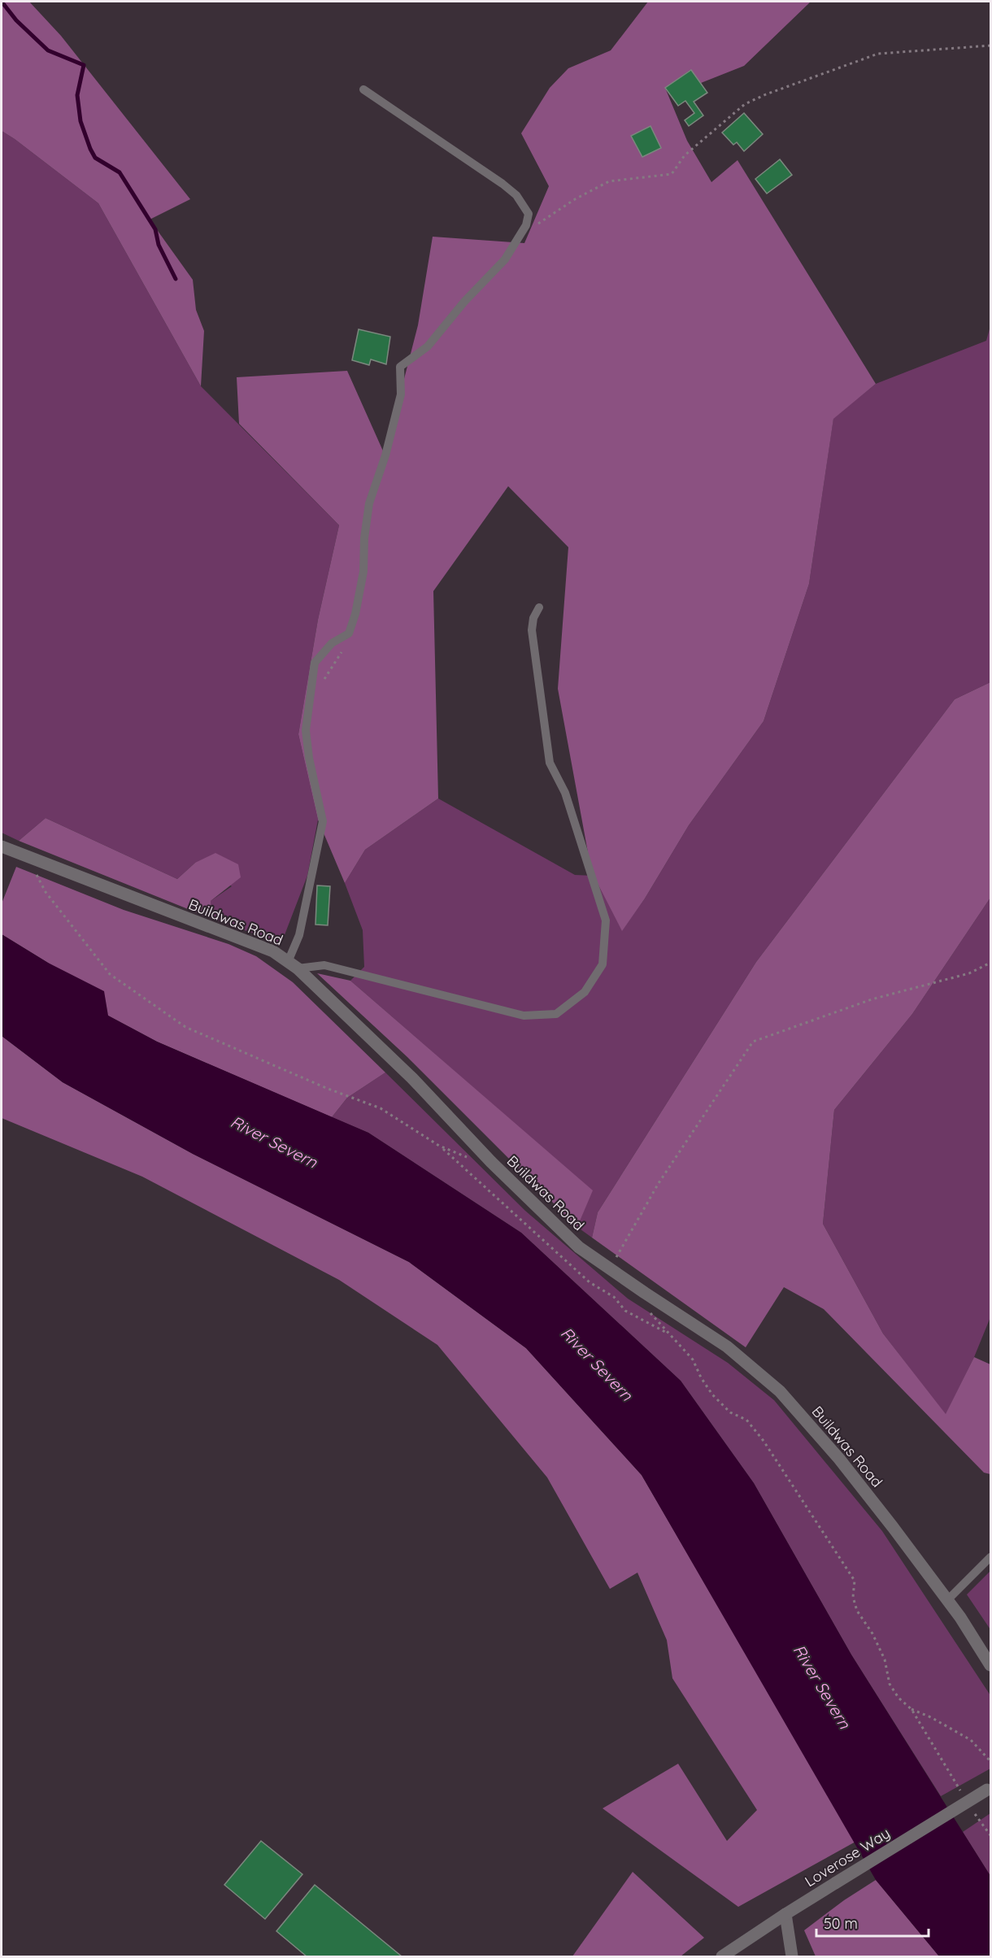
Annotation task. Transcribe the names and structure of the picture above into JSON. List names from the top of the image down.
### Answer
{
  "streets": {
    "street": ["Buildwas Road", "Loverose Way"]
  },
  "water": ["River Severn"],
  "scale_bar": "50 m"
}
